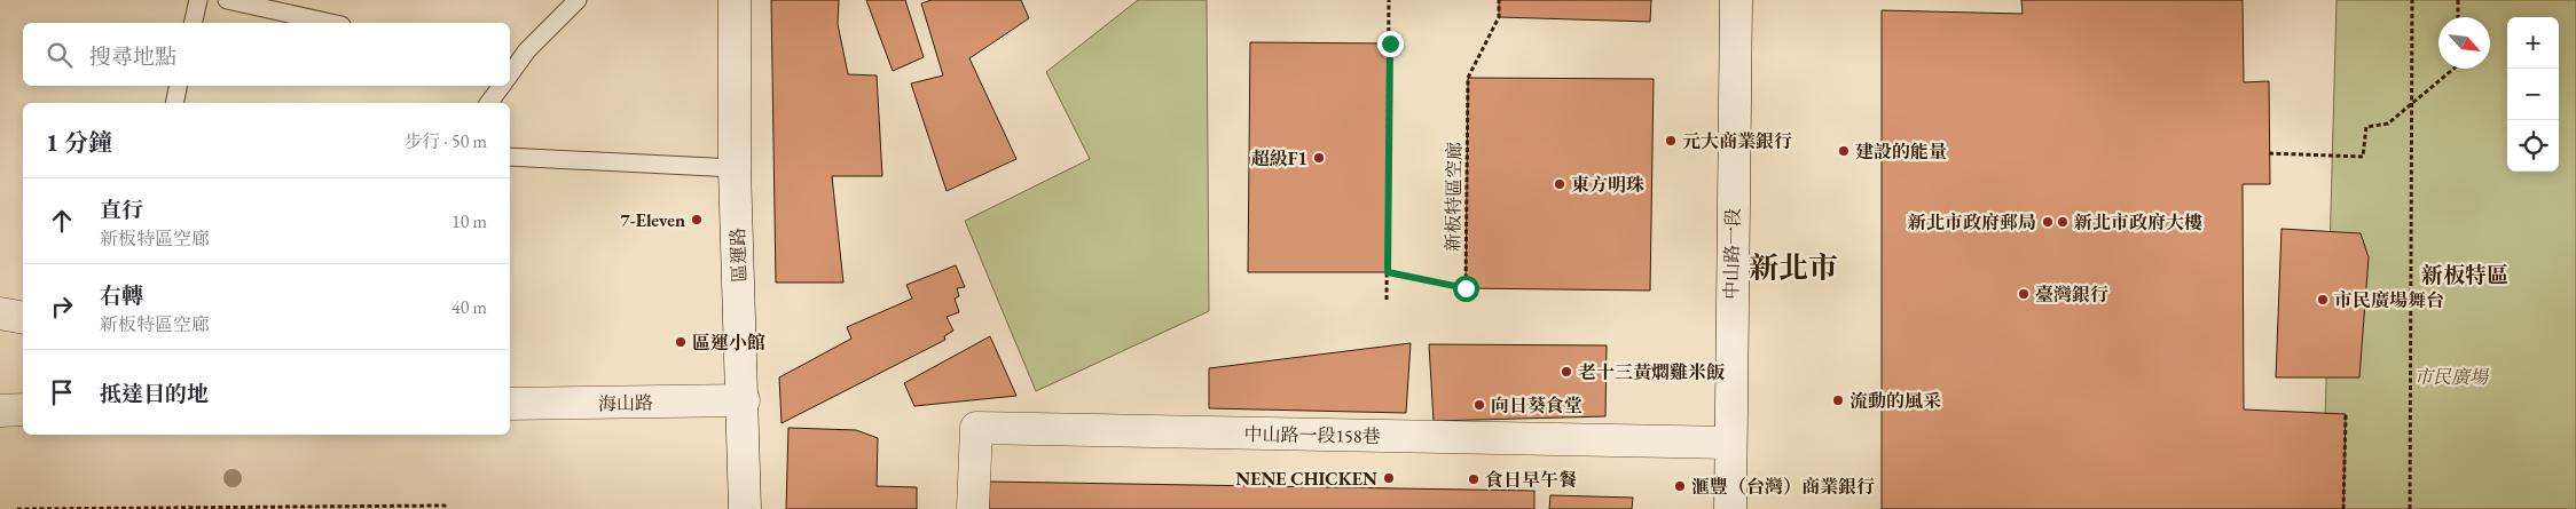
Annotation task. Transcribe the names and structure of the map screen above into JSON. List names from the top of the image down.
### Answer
{
  "streets": {
    "street": [
      "中山路一段",
      "區運路",
      "海山路",
      "中山路一段158巷"
    ],
    "path": ["新板特區空廊"]
  },
  "crossings": [
    ["中山路一段", "中山路一段158巷"],
    ["區運路", "海山路"]
  ],
  "districts": ["新北市", "新板特區"],
  "parks": ["市民廣場"],
  "places": [
    "元大商業銀行",
    "建設的能量",
    "超級F1",
    "東方明珠",
    "7-Eleven",
    "新北市政府郵局",
    "新北市政府大樓",
    "臺灣銀行",
    "市民廣場舞台",
    "區運小館",
    "老十三黃燜雞米飯",
    "流動的風采",
    "向日葵食堂",
    "NENE CHICKEN",
    "食日早午餐",
    "滙豐（台灣）商業銀行"
  ],
  "north": "bottom right",
  "page": {
    "map_buttons": ["+", "−"],
    "search": "搜尋地點",
    "heading": ["1 分鐘", "步行 · 50 m"],
    "list": [
      ["直行", "新板特區空廊", "10 m"],
      ["右轉", "新板特區空廊", "40 m"],
      "抵達目的地"
    ]
  }
}
